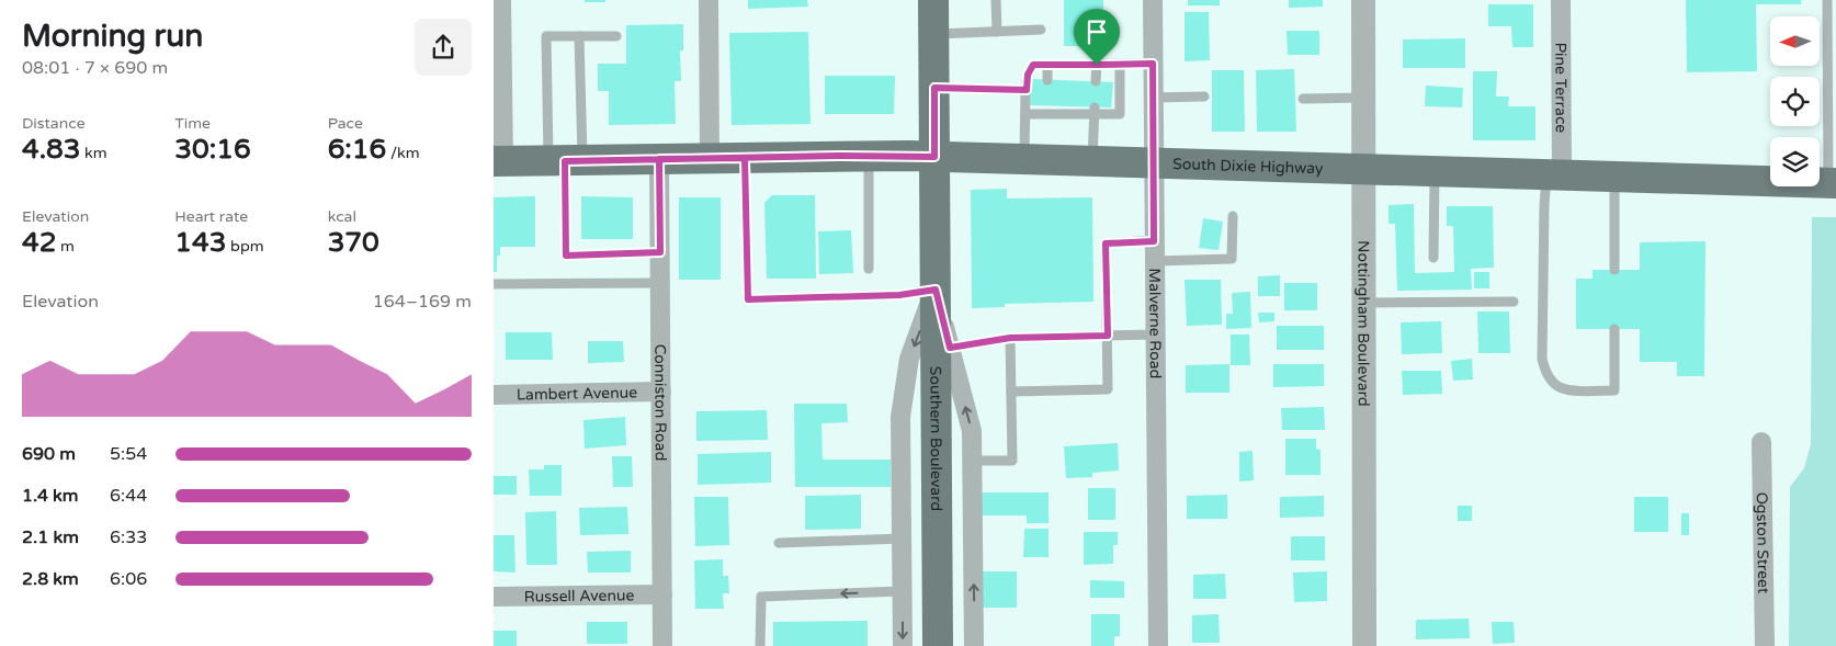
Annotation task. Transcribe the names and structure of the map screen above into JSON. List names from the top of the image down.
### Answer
{
  "streets": {
    "main road": ["South Dixie Highway", "Southern Boulevard"],
    "street": [
      "Pine Terrace",
      "Nottingham Boulevard",
      "Malverne Road",
      "Lambert Avenue",
      "Conniston Road",
      "Ogston Street",
      "Russell Avenue"
    ]
  },
  "crossings": [
    ["Pine Terrace", "South Dixie Highway"],
    ["South Dixie Highway", "Nottingham Boulevard"],
    ["South Dixie Highway", "Malverne Road"],
    ["South Dixie Highway", "Conniston Road"],
    ["South Dixie Highway", "Southern Boulevard"],
    ["Lambert Avenue", "Conniston Road"],
    ["Conniston Road", "Russell Avenue"]
  ],
  "north": "left",
  "page": {
    "heading": ["Morning run", "08:01 · 7 × 690 m"],
    "stats": [
      ["Distance", "4.83 km"],
      ["Time", "30:16"],
      ["Pace", "6:16 /km"],
      ["Elevation", "42 m"],
      ["Heart rate", "143 bpm"],
      ["kcal", "370"]
    ],
    "chart": ["Elevation", "164–169 m"],
    "list": [
      {
        "name": "690 m",
        "note": "5:54"
      },
      {
        "name": "1.4 km",
        "note": "6:44"
      },
      {
        "name": "2.1 km",
        "note": "6:33"
      },
      {
        "name": "2.8 km",
        "note": "6:06"
      }
    ]
  }
}
